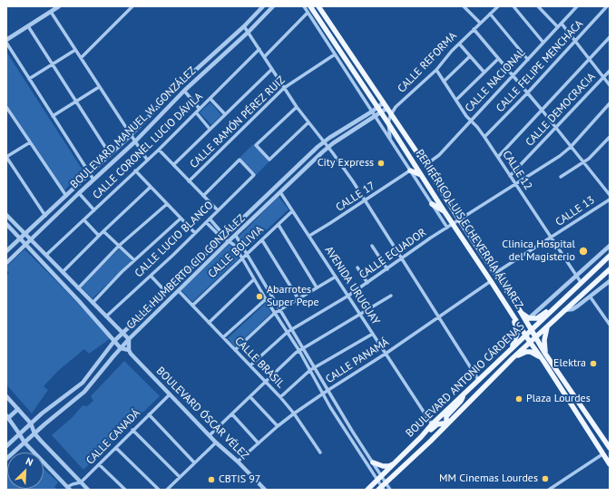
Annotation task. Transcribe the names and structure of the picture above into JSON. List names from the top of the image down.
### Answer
{
  "streets": {
    "main road": ["PERIFÉRICO LUIS ECHEVERRÍA ÁLVAREZ", "BOULEVARD ANTONIO CÁRDENAS"],
    "street": [
      "CALLE REFORMA",
      "CALLE FELIPE MENCHACA",
      "CALLE NACIONAL",
      "CALLE DEMOCRACIA",
      "CALLE RAMÓN PÉREZ RUIZ",
      "BOULEVARD MANUEL W. GONZÁLEZ",
      "CALLE CORONEL LUCIO DÁVILA",
      "CALLE 12",
      "CALLE 17",
      "CALLE 13",
      "CALLE LUCIO BLANCO",
      "CALLE BOLIVIA",
      "CALLE ECUADOR",
      "CALLE HUMBERTO CID GONZÁLEZ",
      "AVENIDA URUGUAY",
      "CALLE PANAMÁ",
      "CALLE BRASIL",
      "BOULEVARD ÓSCAR VÉLEZ",
      "CALLE CANADÁ"
    ]
  },
  "crossings": [
    ["CALLE REFORMA", "CALLE 12"],
    ["CALLE REFORMA", "PERIFÉRICO LUIS ECHEVERRÍA ÁLVAREZ"],
    ["CALLE FELIPE MENCHACA", "CALLE 12"],
    ["CALLE NACIONAL", "CALLE 12"],
    ["CALLE NACIONAL", "PERIFÉRICO LUIS ECHEVERRÍA ÁLVAREZ"],
    ["CALLE DEMOCRACIA", "CALLE 12"],
    ["CALLE 12", "CALLE 13"],
    ["CALLE 12", "CALLE ECUADOR"],
    ["CALLE 12", "BOULEVARD ANTONIO CÁRDENAS"],
    ["CALLE 17", "AVENIDA URUGUAY"],
    ["CALLE 13", "PERIFÉRICO LUIS ECHEVERRÍA ÁLVAREZ"],
    ["PERIFÉRICO LUIS ECHEVERRÍA ÁLVAREZ", "CALLE ECUADOR"],
    ["PERIFÉRICO LUIS ECHEVERRÍA ÁLVAREZ", "CALLE HUMBERTO CID GONZÁLEZ"],
    ["PERIFÉRICO LUIS ECHEVERRÍA ÁLVAREZ", "CALLE PANAMÁ"],
    ["PERIFÉRICO LUIS ECHEVERRÍA ÁLVAREZ", "BOULEVARD ANTONIO CÁRDENAS"],
    ["CALLE BOLIVIA", "AVENIDA URUGUAY"],
    ["CALLE BOLIVIA", "CALLE BRASIL"],
    ["CALLE ECUADOR", "AVENIDA URUGUAY"],
    ["CALLE ECUADOR", "CALLE BRASIL"],
    ["CALLE HUMBERTO CID GONZÁLEZ", "AVENIDA URUGUAY"],
    ["CALLE HUMBERTO CID GONZÁLEZ", "CALLE BRASIL"],
    ["AVENIDA URUGUAY", "CALLE PANAMÁ"],
    ["AVENIDA URUGUAY", "BOULEVARD ANTONIO CÁRDENAS"],
    ["CALLE PANAMÁ", "CALLE BRASIL"],
    ["CALLE PANAMÁ", "BOULEVARD ÓSCAR VÉLEZ"],
    ["BOULEVARD ÓSCAR VÉLEZ", "CALLE CANADÁ"]
  ],
  "places": [
    "City Express",
    "Clinica Hospital del Magisterio",
    "Abarrotes Super Pepe",
    "Elektra",
    "Plaza Lourdes",
    "MM Cinemas Lourdes",
    "CBTIS 97"
  ],
  "north": "top right"
}
